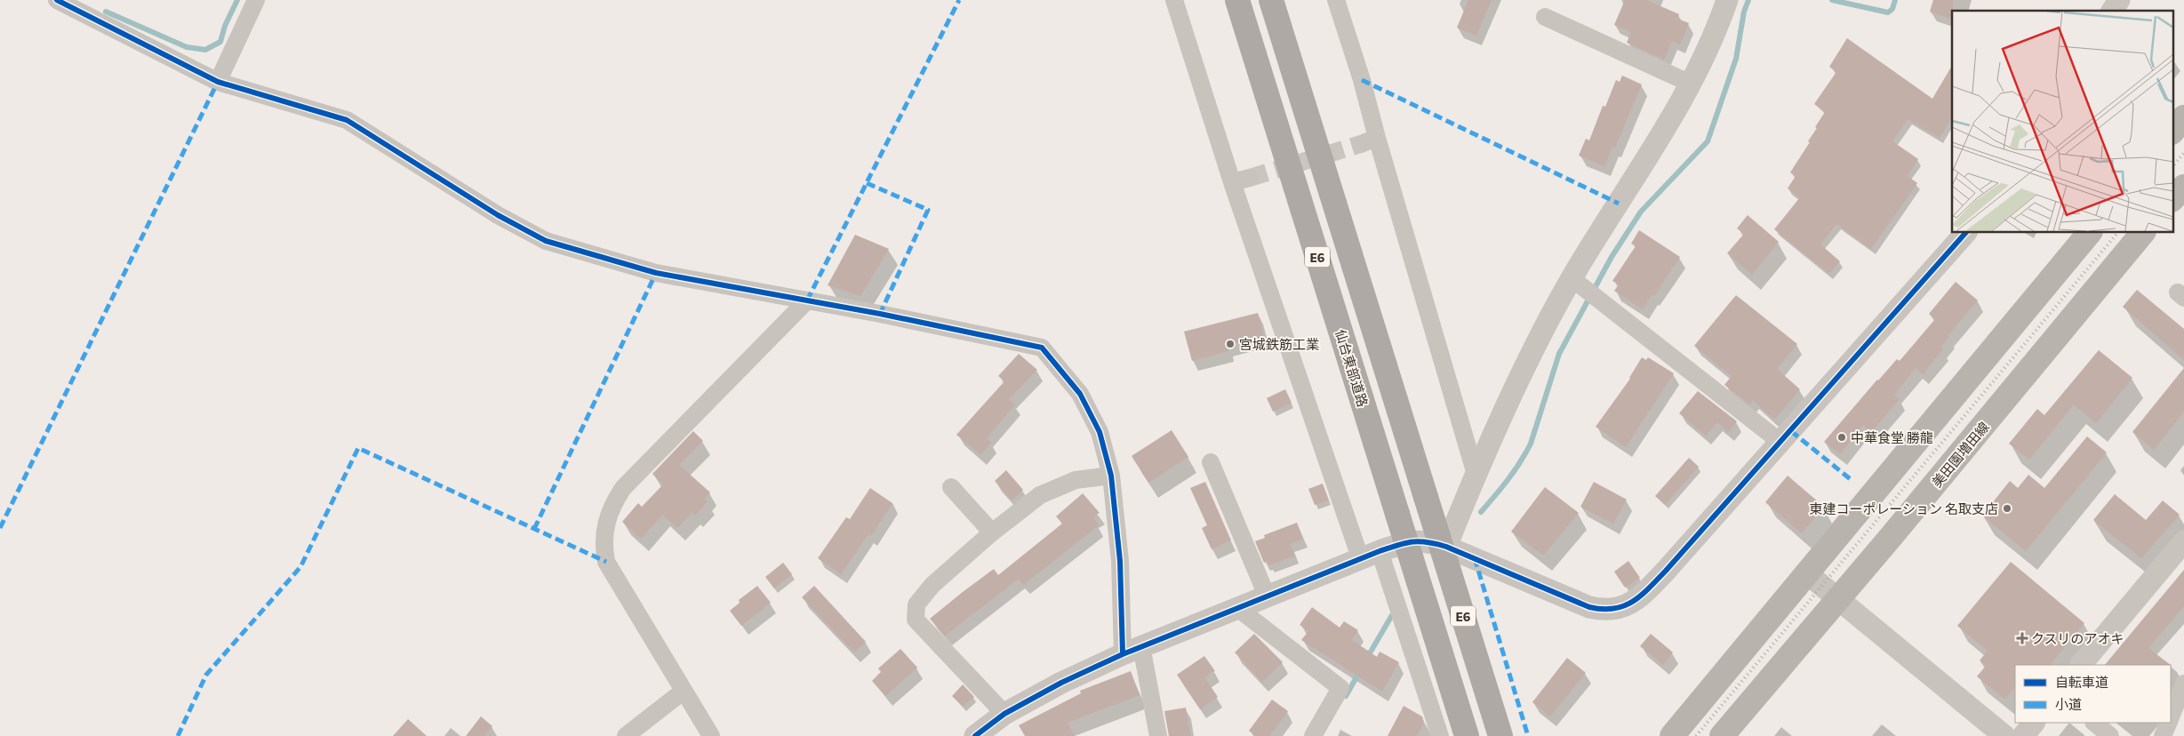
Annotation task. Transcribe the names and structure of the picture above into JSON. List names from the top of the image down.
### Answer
{
  "streets": {
    "highway": ["E6", "仙台東部道路"],
    "main road": ["美田園増田線"]
  },
  "places": {
    "other": ["宮城鉄筋工業", "中華食堂 勝龍", "東建コーポレーション 名取支店"],
    "health": ["クスリのアオキ"]
  },
  "legend": ["自転車道", "小道"]
}
